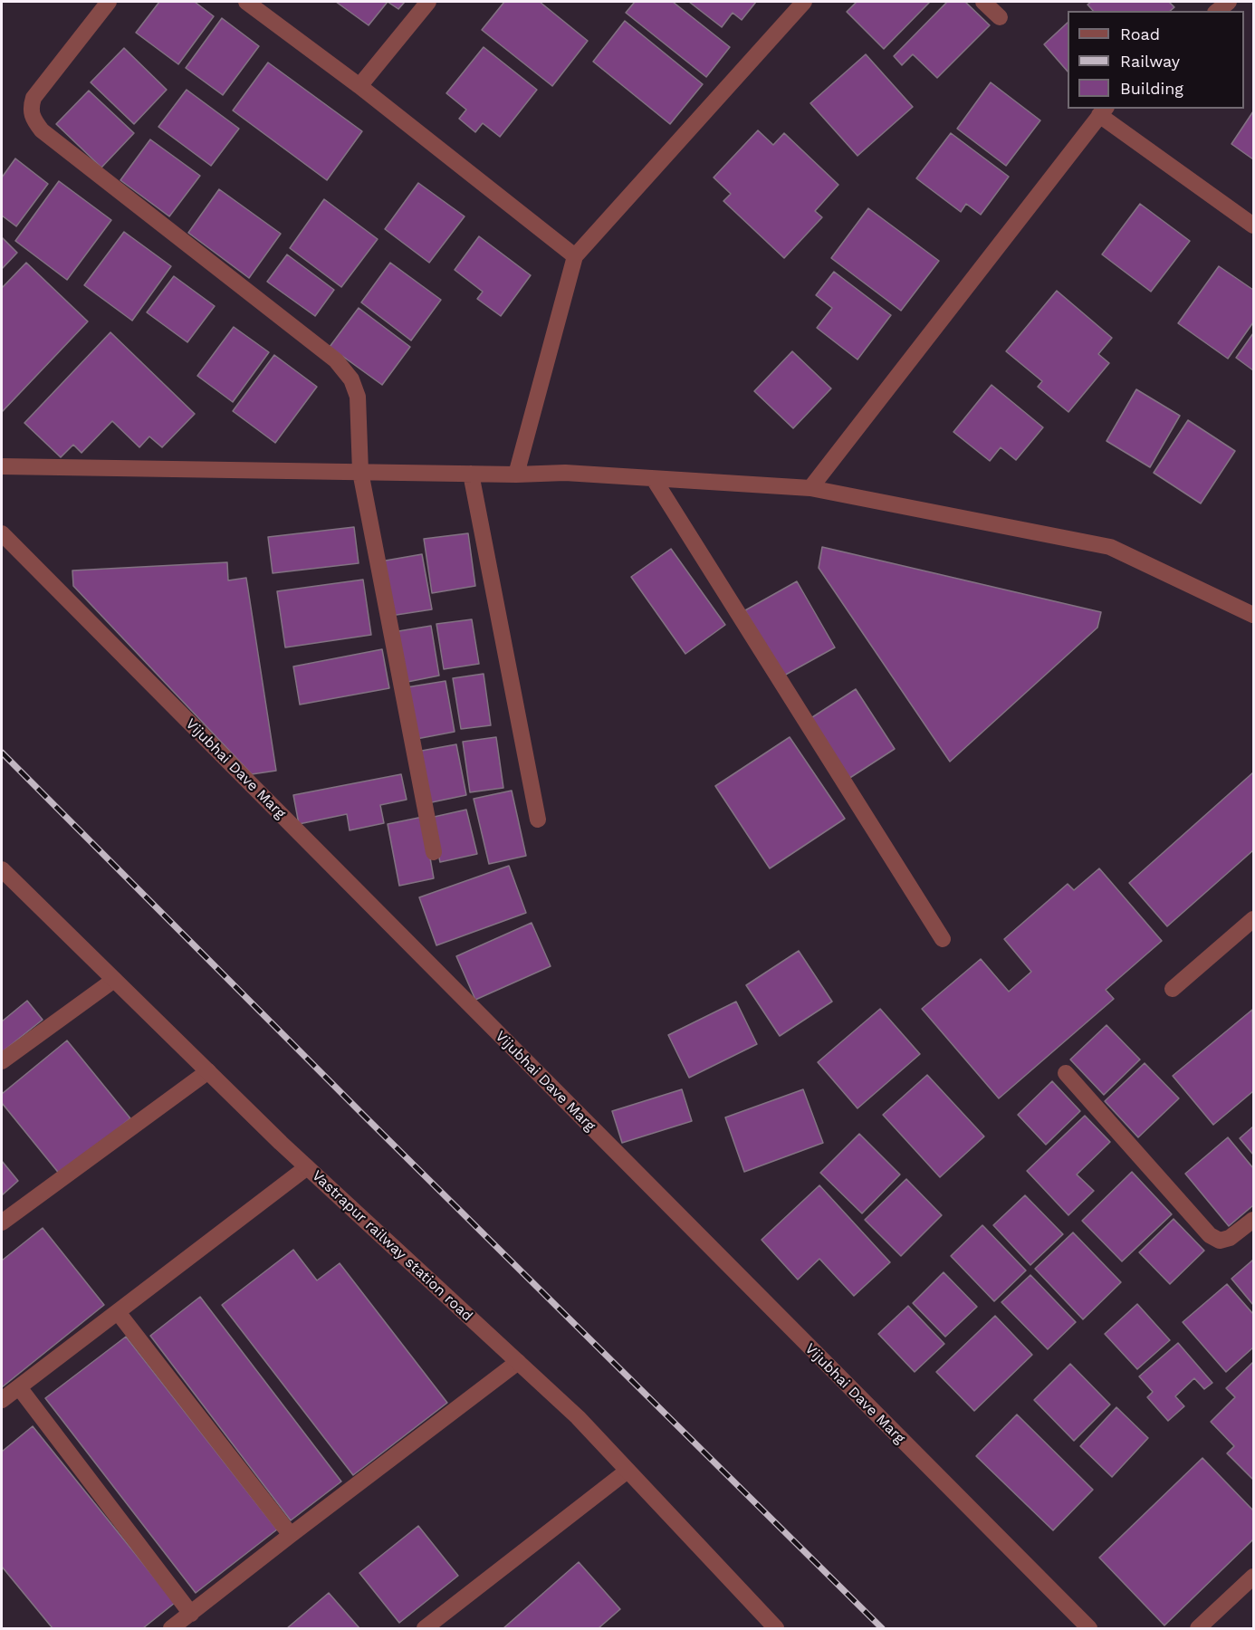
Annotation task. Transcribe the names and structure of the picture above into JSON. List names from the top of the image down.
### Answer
{
  "streets": {
    "street": ["Vijubhai Dave Marg", "Vastrapur railway station road"]
  },
  "legend": ["Road", "Railway", "Building"]
}
